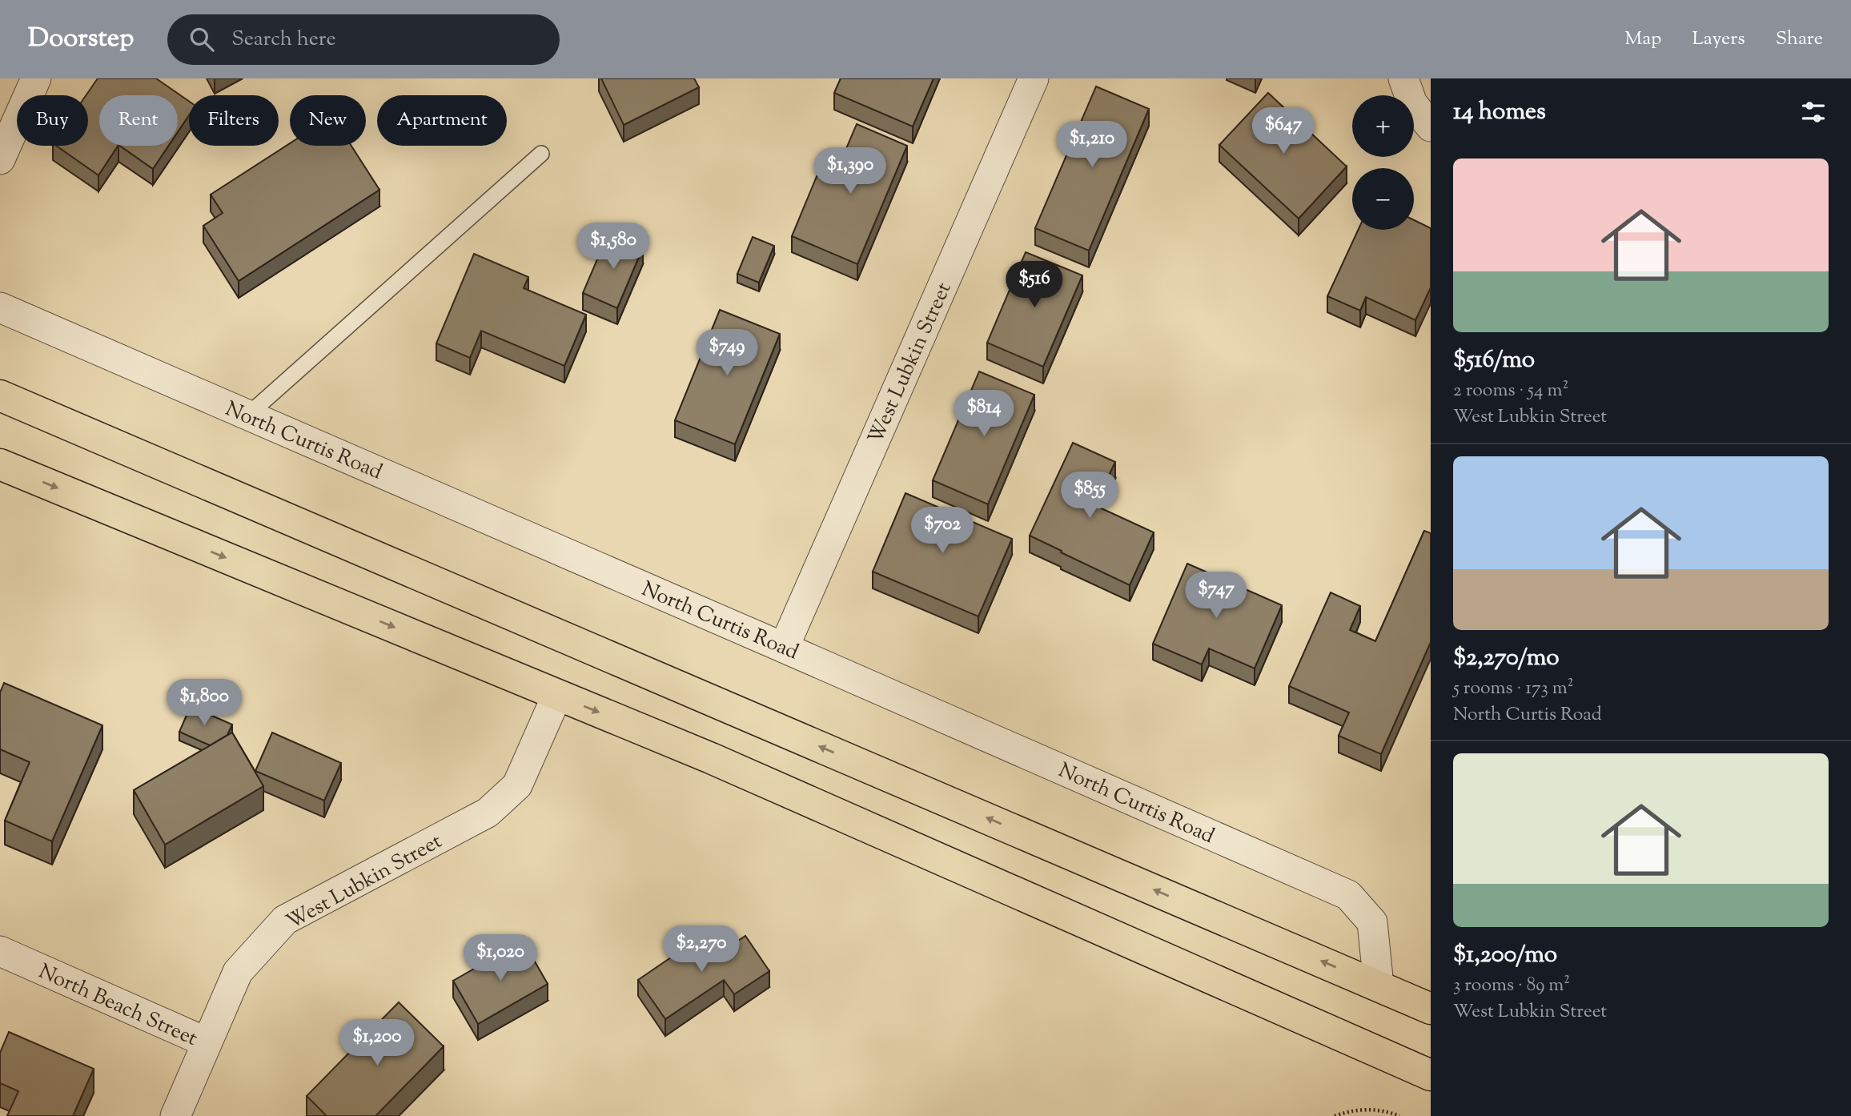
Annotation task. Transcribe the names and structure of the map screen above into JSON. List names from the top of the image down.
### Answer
{
  "streets": {
    "street": ["West Lubkin Street", "North Curtis Road", "North Beach Street"]
  },
  "crossings": [
    ["West Lubkin Street", "North Curtis Road"],
    ["West Lubkin Street", "North Beach Street"]
  ],
  "page": {
    "header": "Doorstep",
    "search": "Search here",
    "nav": ["Map", "Layers", "Share"],
    "heading": "14 homes",
    "map_buttons": ["+", "−"],
    "chip": [
      "Buy",
      "Rent",
      "Filters",
      "New",
      "Apartment"
    ],
    "price": [
      "$647",
      "$1,210",
      "$1,390",
      "$1,580",
      "$516",
      "$749",
      "$814",
      "$855",
      "$702",
      "$747",
      "$1,800",
      "$2,270",
      "$1,020",
      "$1,200"
    ],
    "list": [
      {
        "name": "$516/mo",
        "note": "2 rooms · 54 m² · West Lubkin Street"
      },
      {
        "name": "$2,270/mo",
        "note": "5 rooms · 173 m² · North Curtis Road"
      },
      {
        "name": "$1,200/mo",
        "note": "3 rooms · 89 m² · West Lubkin Street"
      }
    ]
  }
}
